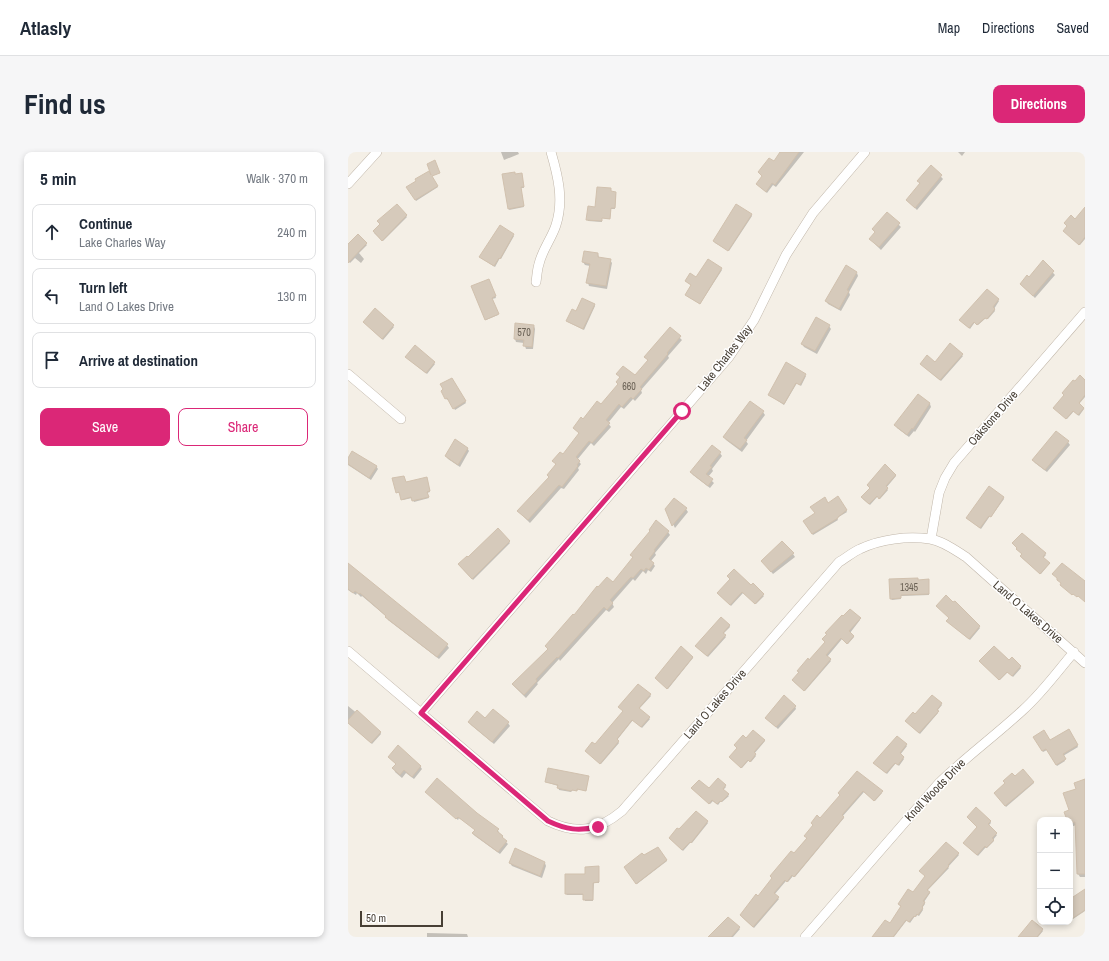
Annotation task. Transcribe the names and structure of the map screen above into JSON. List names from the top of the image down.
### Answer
{
  "streets": {
    "street": [
      "Lake Charles Way",
      "Oakstone Drive",
      "Land O Lakes Drive",
      "Knoll Woods Drive"
    ]
  },
  "crossings": [
    ["Lake Charles Way", "Land O Lakes Drive"],
    ["Oakstone Drive", "Land O Lakes Drive"],
    ["Land O Lakes Drive", "Knoll Woods Drive"]
  ],
  "house_numbers": ["570", "660", "1345"],
  "scale_bar": "50 m",
  "page": {
    "header": "Atlasly",
    "nav": ["Map", "Directions", "Saved"],
    "title": "Find us",
    "buttons": [
      "Directions",
      ["Save", "Share"]
    ],
    "heading": ["5 min", "Walk · 370 m"],
    "list": [
      ["Continue", "Lake Charles Way", "240 m"],
      ["Turn left", "Land O Lakes Drive", "130 m"],
      "Arrive at destination"
    ],
    "map_buttons": ["+", "−"],
    "scale": "50 m"
  }
}
